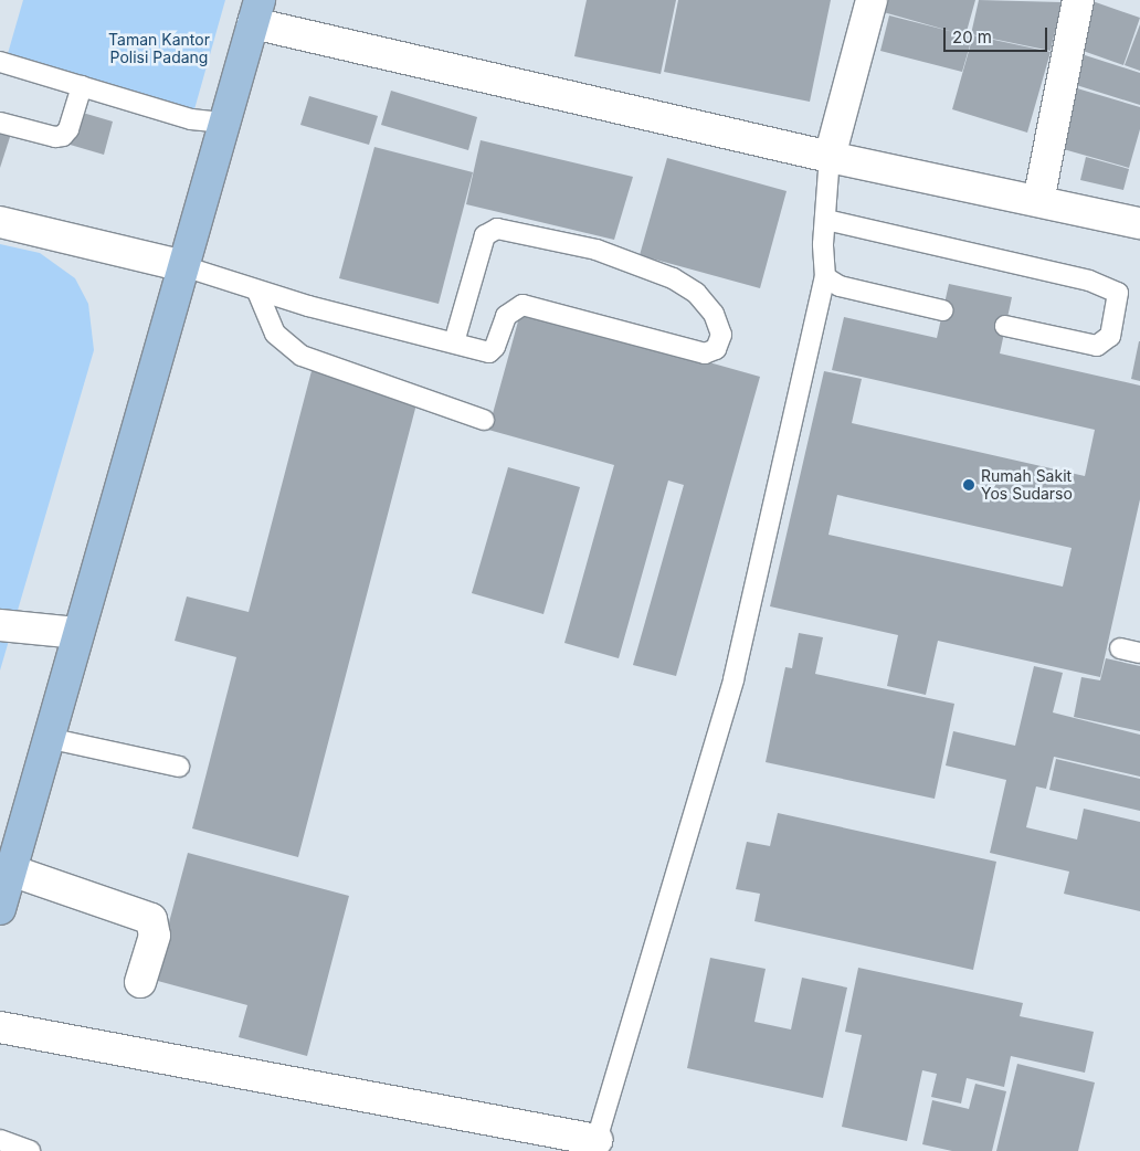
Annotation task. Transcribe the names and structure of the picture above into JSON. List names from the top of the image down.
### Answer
{
  "parks": ["Taman Kantor Polisi Padang"],
  "places": ["Rumah Sakit Yos Sudarso"],
  "scale_bar": "20 m"
}
